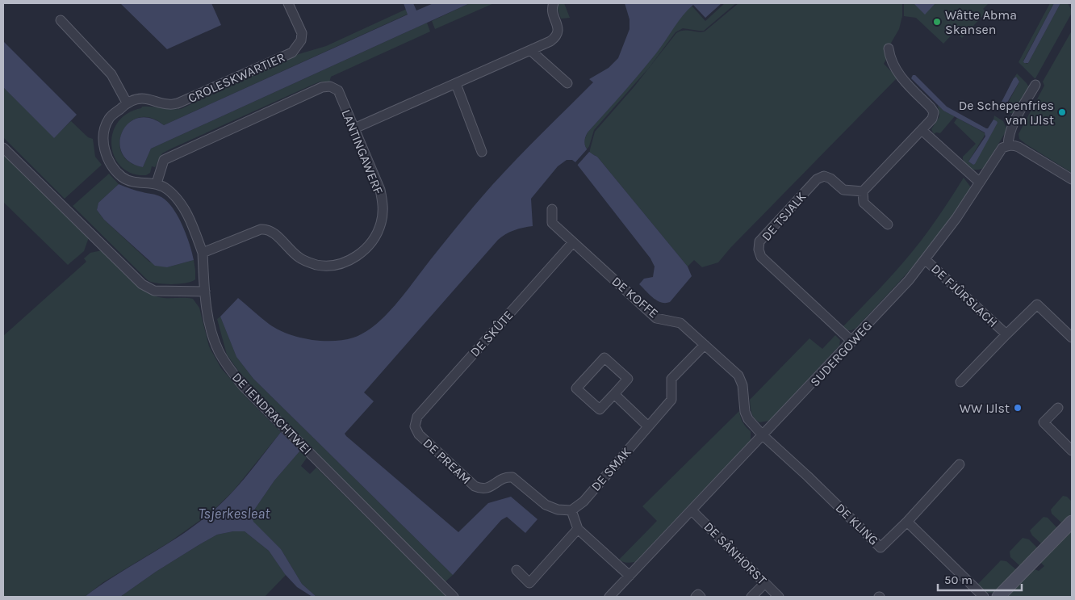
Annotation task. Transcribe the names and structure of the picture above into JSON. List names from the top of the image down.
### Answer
{
  "streets": {
    "street": [
      "CROLESKWARTIER",
      "LANTINGAWERF",
      "DE TSJALK",
      "DE FJÛRSLACH",
      "DE KOFFE",
      "DE SKÛTE",
      "SUDERGOWEG",
      "DE IENDRACHTWEI",
      "DE PREAM",
      "DE SMAK",
      "DE KLING",
      "DE SÂNHORST"
    ]
  },
  "crossings": [
    ["DE TSJALK", "SUDERGOWEG"],
    ["DE FJÛRSLACH", "SUDERGOWEG"],
    ["DE KOFFE", "DE SKÛTE"],
    ["DE KOFFE", "SUDERGOWEG"],
    ["DE KOFFE", "DE SMAK"],
    ["DE KOFFE", "DE KLING"],
    ["DE SKÛTE", "DE PREAM"],
    ["SUDERGOWEG", "DE KLING"],
    ["SUDERGOWEG", "DE SÂNHORST"],
    ["DE PREAM", "DE SMAK"]
  ],
  "water": ["Tsjerkesleat"],
  "places": ["Wâtte Abma Skansen", "De Schepenfries van IJlst", "WW IJlst"],
  "scale_bar": "50 m"
}
